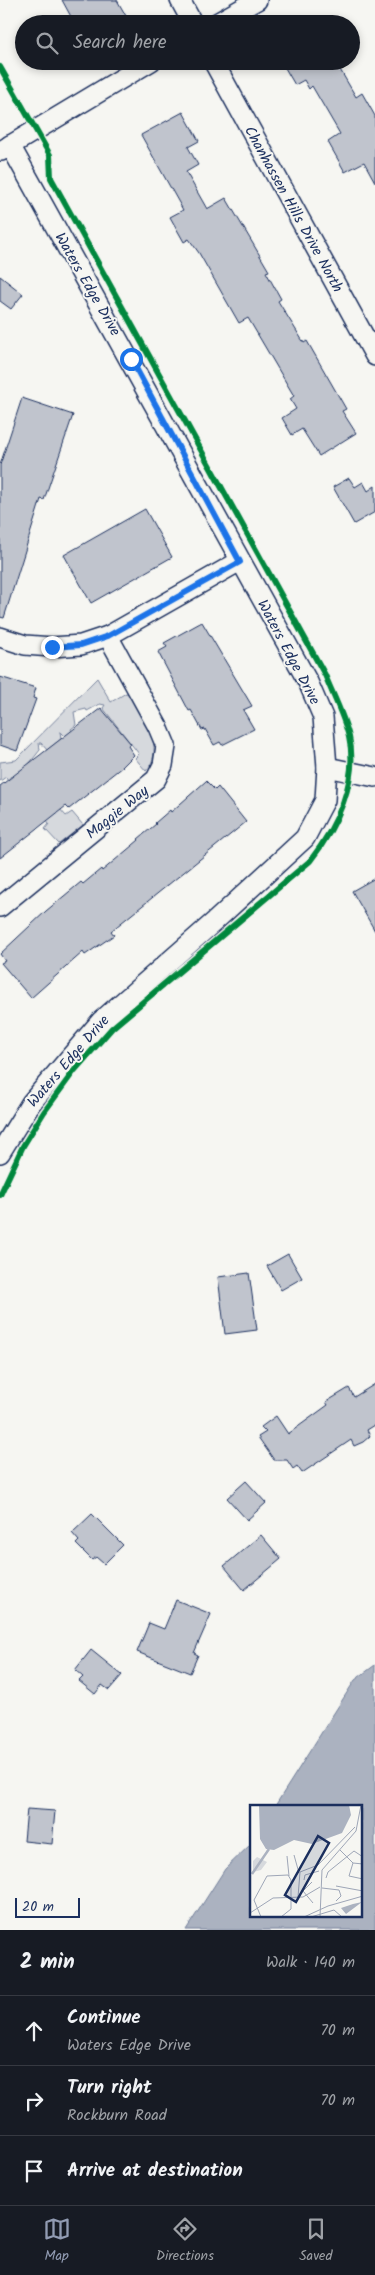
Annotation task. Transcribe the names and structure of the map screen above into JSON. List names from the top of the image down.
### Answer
{
  "streets": {
    "street": ["Chanhassen Hills Drive North", "Waters Edge Drive", "Maggie Way"]
  },
  "scale_bar": "20 m",
  "page": {
    "search": "Search here",
    "scale": "20 m",
    "heading": ["2 min", "Walk · 140 m"],
    "list": [
      ["Continue", "Waters Edge Drive", "70 m"],
      ["Turn right", "Rockburn Road", "70 m"],
      "Arrive at destination"
    ],
    "nav": ["Map", "Directions", "Saved"]
  }
}
